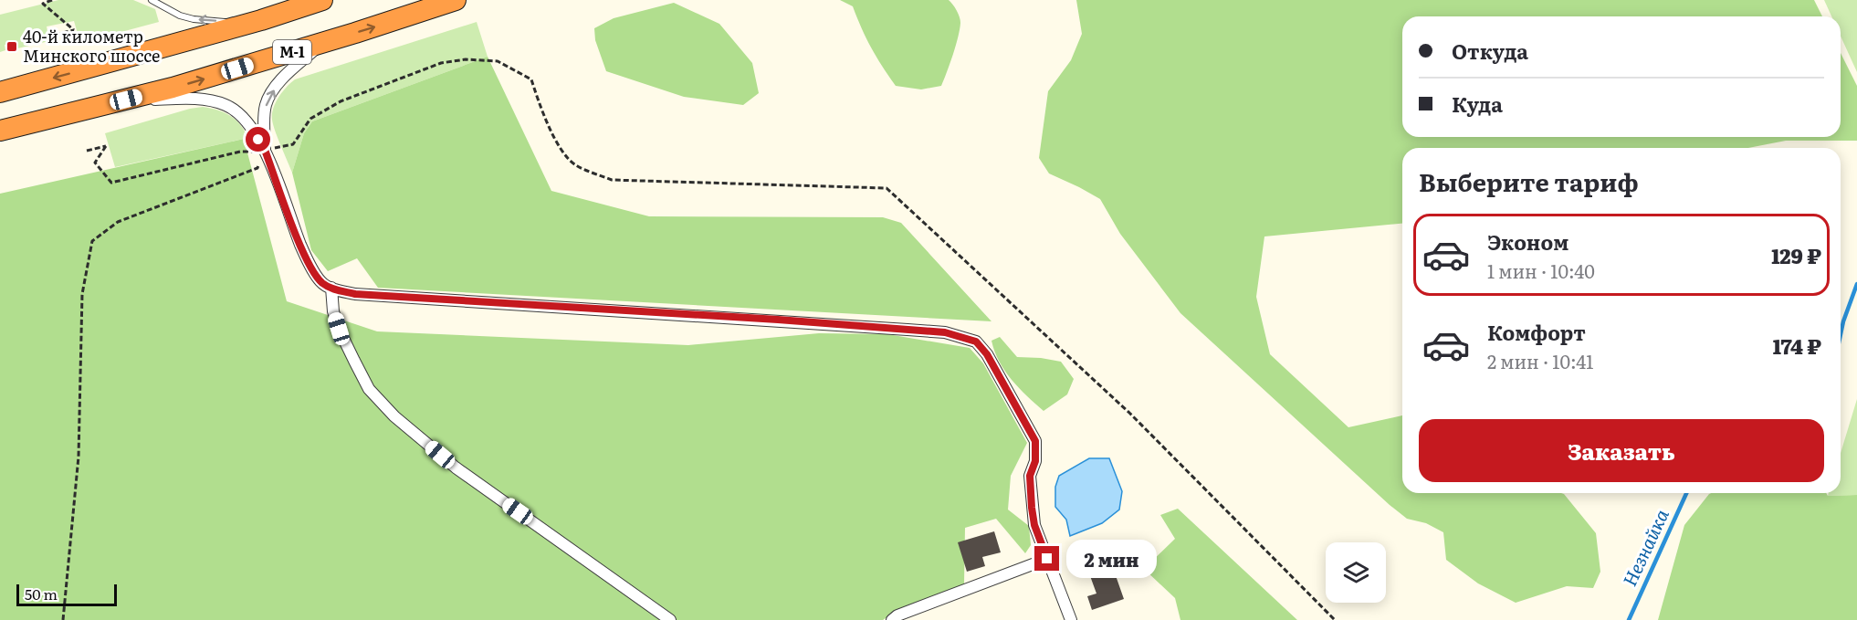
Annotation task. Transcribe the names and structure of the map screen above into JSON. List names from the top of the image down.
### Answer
{
  "streets": {
    "highway": ["М-1"]
  },
  "water": ["Незнайка"],
  "places": {
    "transit": ["40-й километр Минского шоссе"]
  },
  "scale_bar": "50 m",
  "page": {
    "banner": ["Откуда", "Куда"],
    "heading": "Выберите тариф",
    "list": [
      {
        "name": "Эконом",
        "note": "1 мин · 10:40",
        "value": "129 ₽"
      },
      {
        "name": "Комфорт",
        "note": "2 мин · 10:41",
        "value": "174 ₽"
      }
    ],
    "buttons": "Заказать",
    "bubble": "2 мин",
    "scale": "50 m"
  }
}
